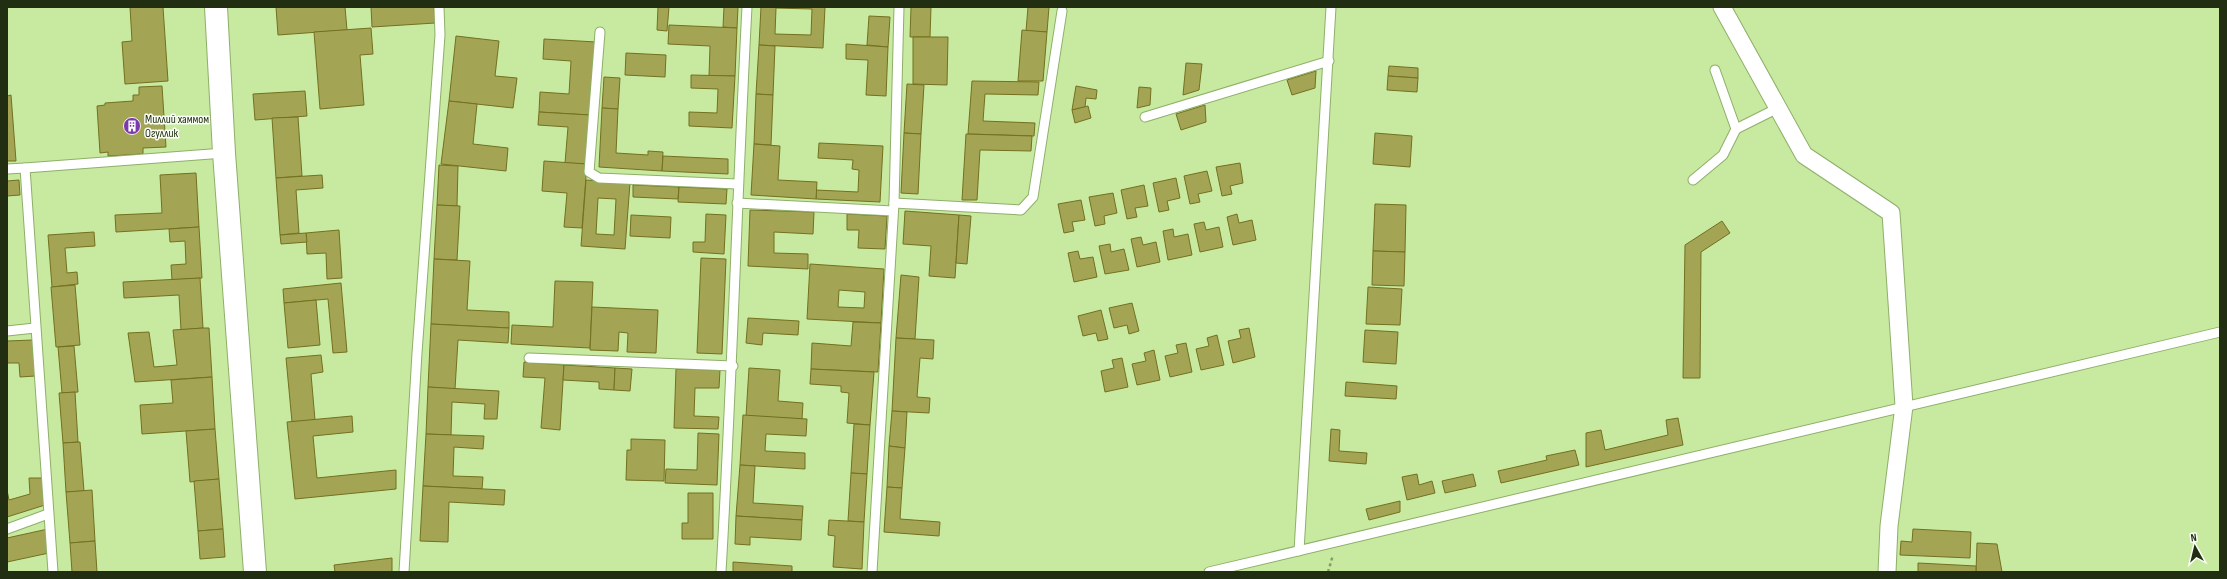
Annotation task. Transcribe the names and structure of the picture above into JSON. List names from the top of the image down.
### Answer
{
  "places": {
    "building": ["Миллий хаммом Огуллик"]
  },
  "north": "top"
}
